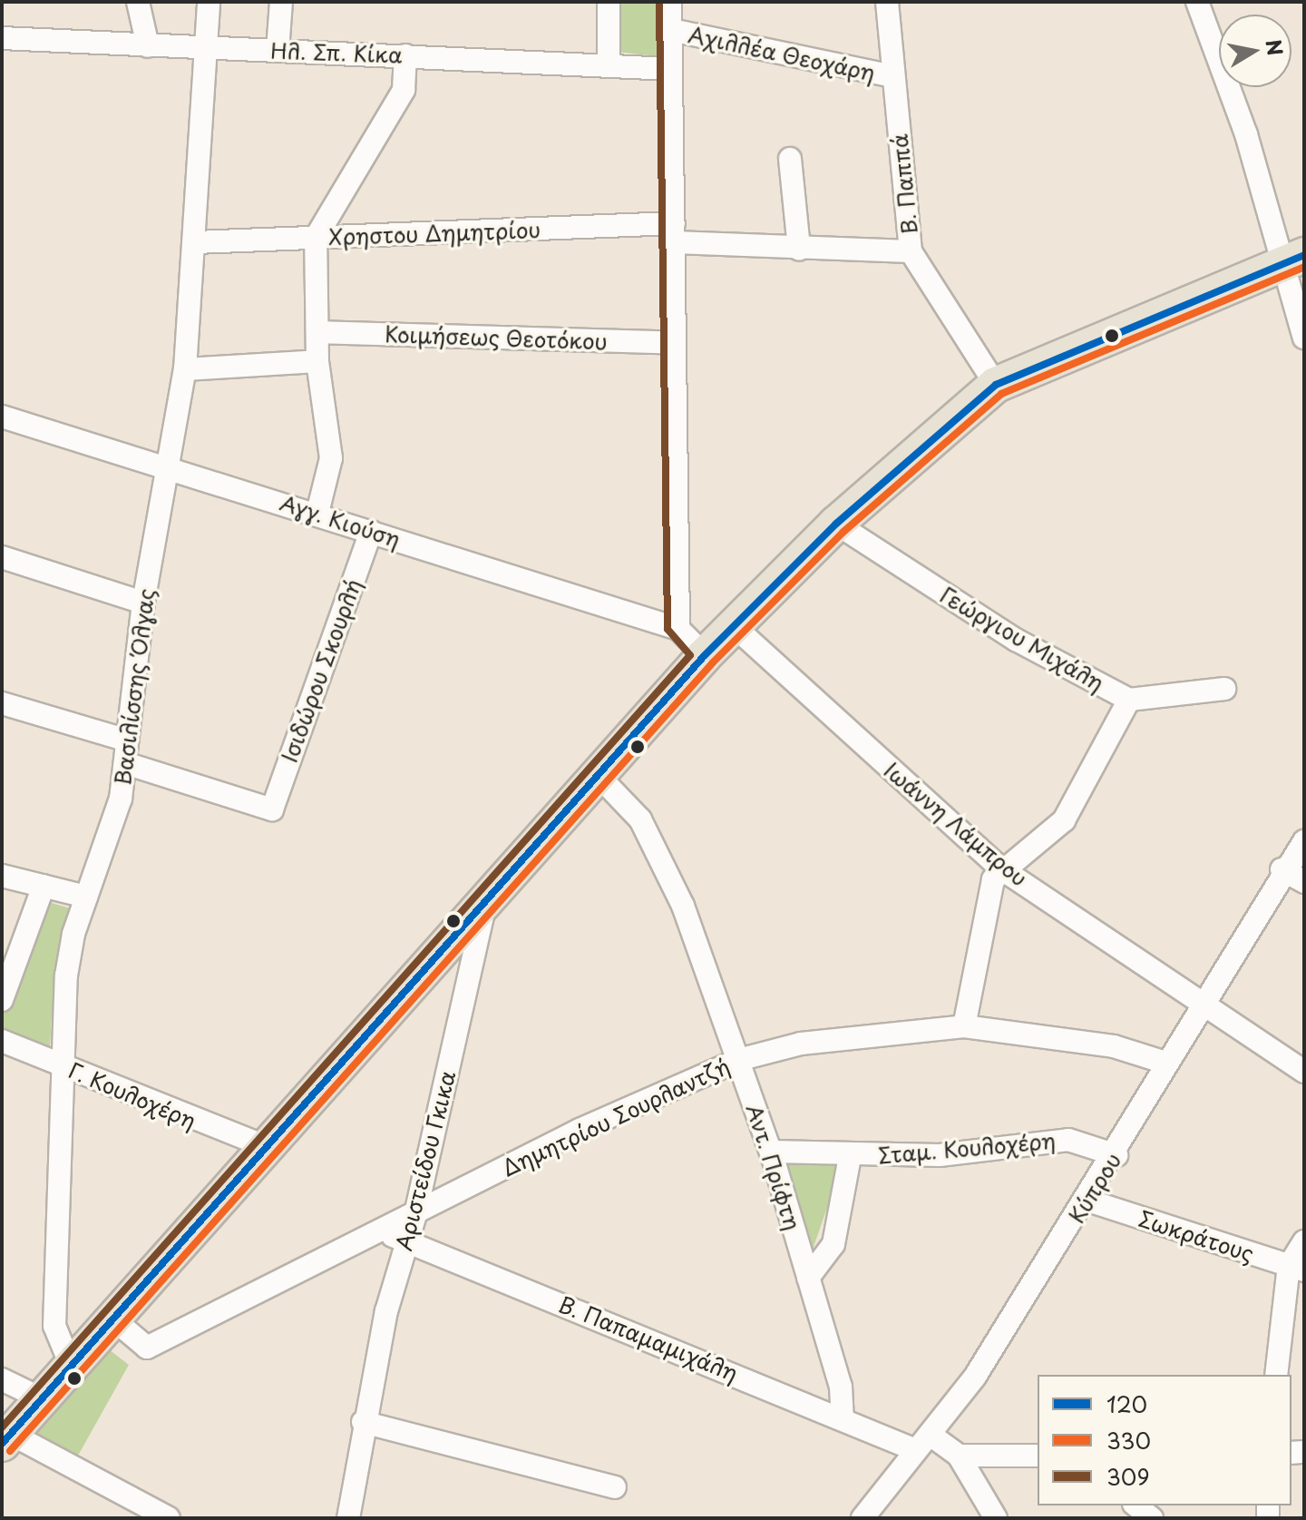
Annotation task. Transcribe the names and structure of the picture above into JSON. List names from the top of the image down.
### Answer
{
  "streets": {
    "street": [
      "Ηλ. Σπ. Κίκα",
      "Αχιλλέα Θεοχάρη",
      "Β. Παππά",
      "Χρηστου Δημητρίου",
      "Κοιμήσεως Θεοτόκου",
      "Αγγ. Κιούση",
      "Γεώργιου Μιχάλη",
      "Ισιδώρου Σκουρλή",
      "Βασιλίσσης Όλγας",
      "Ιωάννη Λάμπρου",
      "Γ. Κουλοχέρη",
      "Δημητρίου Σουρλαντζή",
      "Σταμ. Κουλοχέρη",
      "Αριστείδου Γκικα",
      "Αντ. Πρίφτη",
      "Κύπρου",
      "Σωκράτους",
      "Β. Παπαμαμιχάλη"
    ]
  },
  "crossings": [
    ["Ηλ. Σπ. Κίκα", "Βασιλίσσης Όλγας"],
    ["Αχιλλέα Θεοχάρη", "Β. Παππά"],
    ["Β. Παππά", "Χρηστου Δημητρίου"],
    ["Χρηστου Δημητρίου", "Βασιλίσσης Όλγας"],
    ["Αγγ. Κιούση", "Ισιδώρου Σκουρλή"],
    ["Αγγ. Κιούση", "Βασιλίσσης Όλγας"],
    ["Ισιδώρου Σκουρλή", "Βασιλίσσης Όλγας"],
    ["Βασιλίσσης Όλγας", "Γ. Κουλοχέρη"],
    ["Ιωάννη Λάμπρου", "Κύπρου"],
    ["Δημητρίου Σουρλαντζή", "Αριστείδου Γκικα"],
    ["Δημητρίου Σουρλαντζή", "Αντ. Πρίφτη"],
    ["Δημητρίου Σουρλαντζή", "Κύπρου"],
    ["Δημητρίου Σουρλαντζή", "Β. Παπαμαμιχάλη"],
    ["Σταμ. Κουλοχέρη", "Αντ. Πρίφτη"],
    ["Σταμ. Κουλοχέρη", "Κύπρου"],
    ["Αριστείδου Γκικα", "Β. Παπαμαμιχάλη"],
    ["Αντ. Πρίφτη", "Β. Παπαμαμιχάλη"],
    ["Κύπρου", "Σωκράτους"],
    ["Κύπρου", "Β. Παπαμαμιχάλη"]
  ],
  "lines": ["transit line 309", "transit line 120", "transit line 330"],
  "legend": ["120", "330", "309"],
  "north": "right"
}
